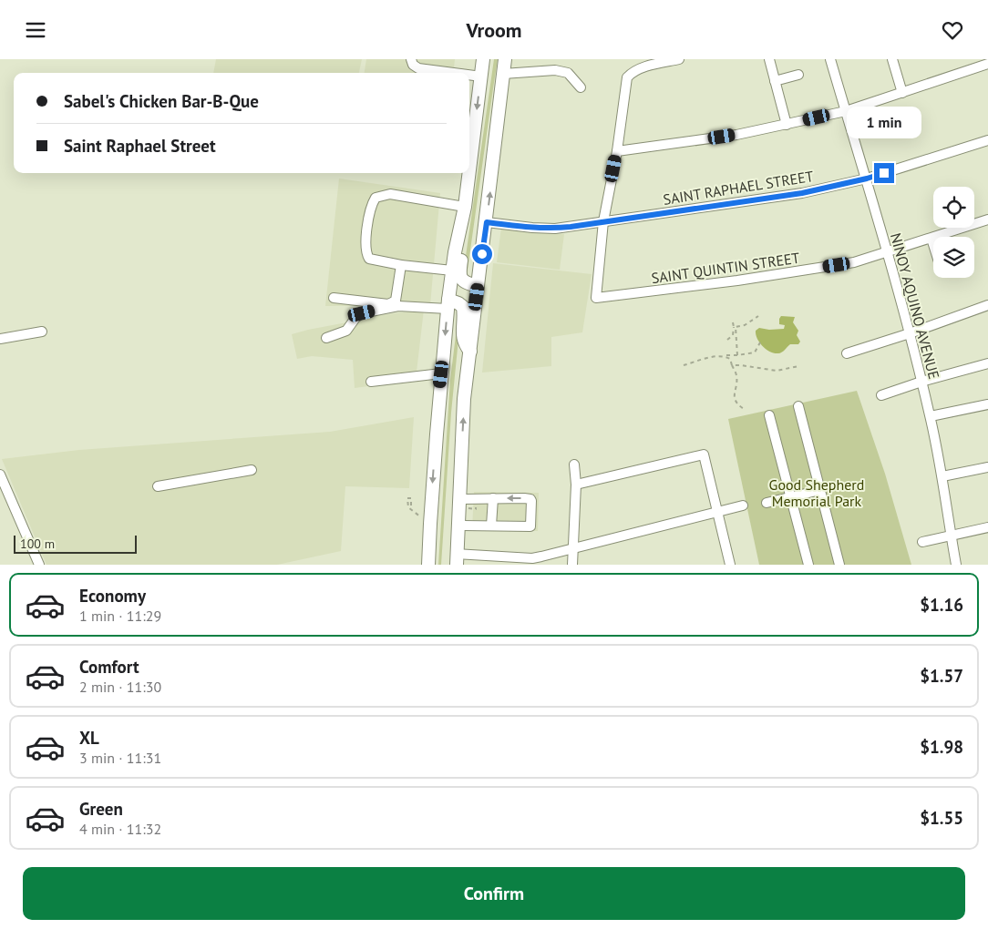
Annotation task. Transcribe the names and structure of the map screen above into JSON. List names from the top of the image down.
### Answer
{
  "streets": {
    "street": ["SAINT RAPHAEL STREET", "SAINT QUINTIN STREET", "NINOY AQUINO AVENUE"]
  },
  "crossings": [
    ["SAINT RAPHAEL STREET", "SAINT QUINTIN STREET"],
    ["SAINT RAPHAEL STREET", "NINOY AQUINO AVENUE"],
    ["SAINT QUINTIN STREET", "NINOY AQUINO AVENUE"]
  ],
  "parks": ["Good Shepherd Memorial Park"],
  "scale_bar": "100 m",
  "page": {
    "header": "Vroom",
    "banner": ["Sabel's Chicken Bar-B-Que", "Saint Raphael Street"],
    "bubble": "1 min",
    "scale": "100 m",
    "list": [
      {
        "name": "Economy",
        "note": "1 min · 11:29",
        "value": "$1.16"
      },
      {
        "name": "Comfort",
        "note": "2 min · 11:30",
        "value": "$1.57"
      },
      {
        "name": "XL",
        "note": "3 min · 11:31",
        "value": "$1.98"
      },
      {
        "name": "Green",
        "note": "4 min · 11:32",
        "value": "$1.55"
      }
    ],
    "buttons": "Confirm"
  }
}
